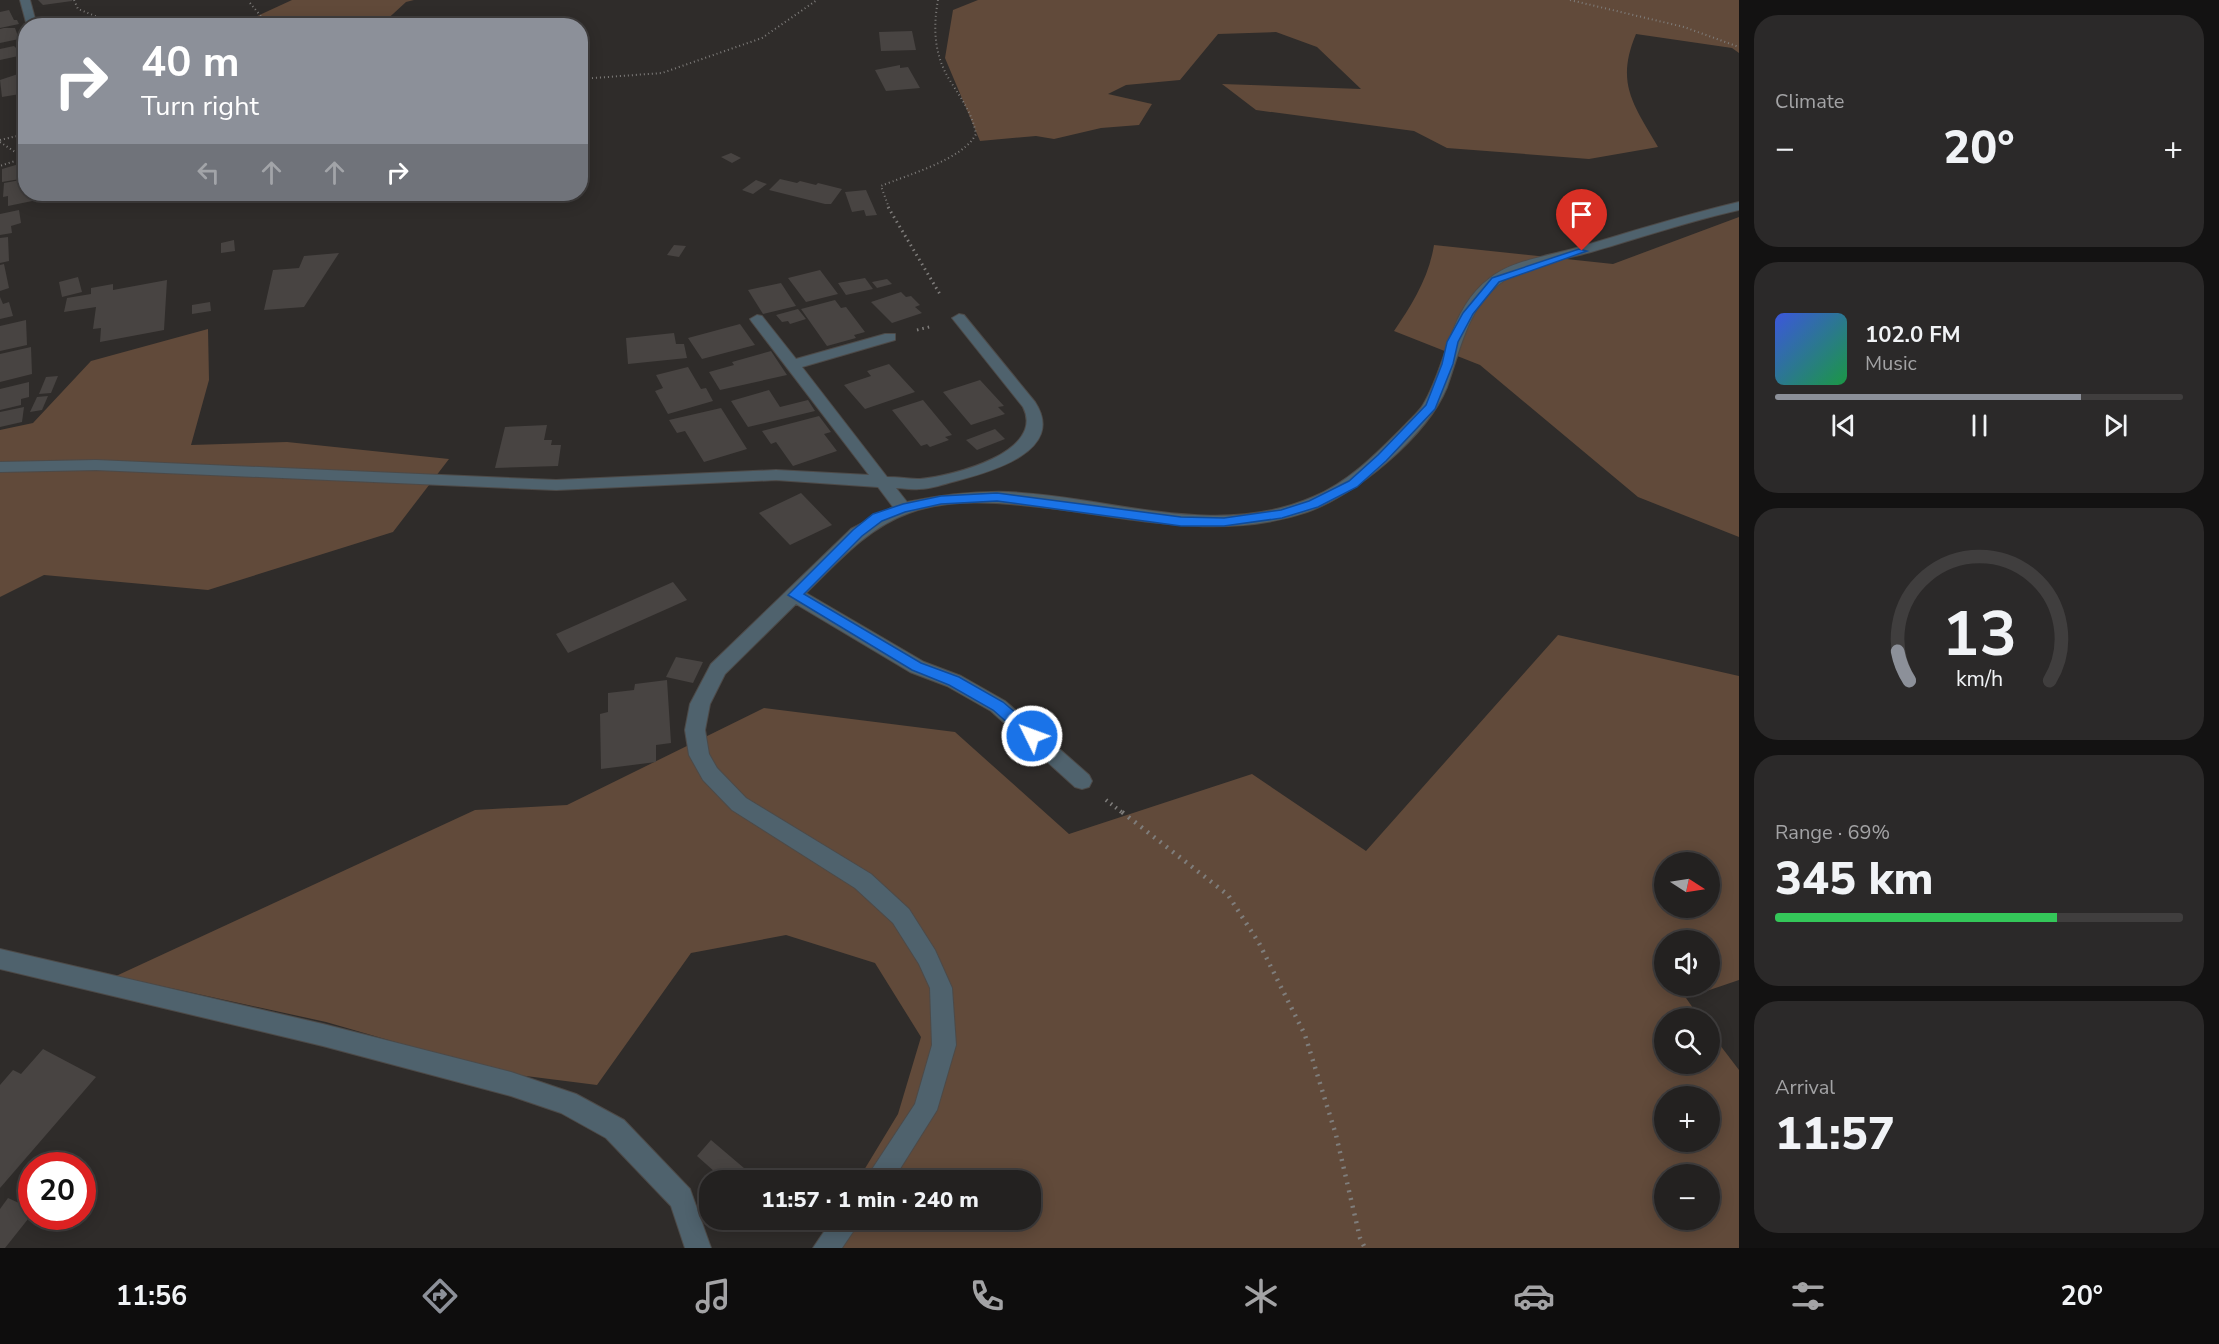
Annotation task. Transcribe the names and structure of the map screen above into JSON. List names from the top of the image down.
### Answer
{
  "north": "right",
  "page": {
    "tile": [
      "Climate",
      ["Range · 69%", "345 km"],
      ["Arrival", "11:57"]
    ],
    "turn": ["40 m", "Turn right"],
    "heat": ["−", "20°", "+"],
    "song": ["102.0 FM", "Music"],
    "map_buttons": ["+", "−"],
    "limit": "20",
    "trip": "11:57 · 1 min · 240 m",
    "tabs": ["11:56", "20°"],
    "gauge": ["13", "km/h"]
  }
}
